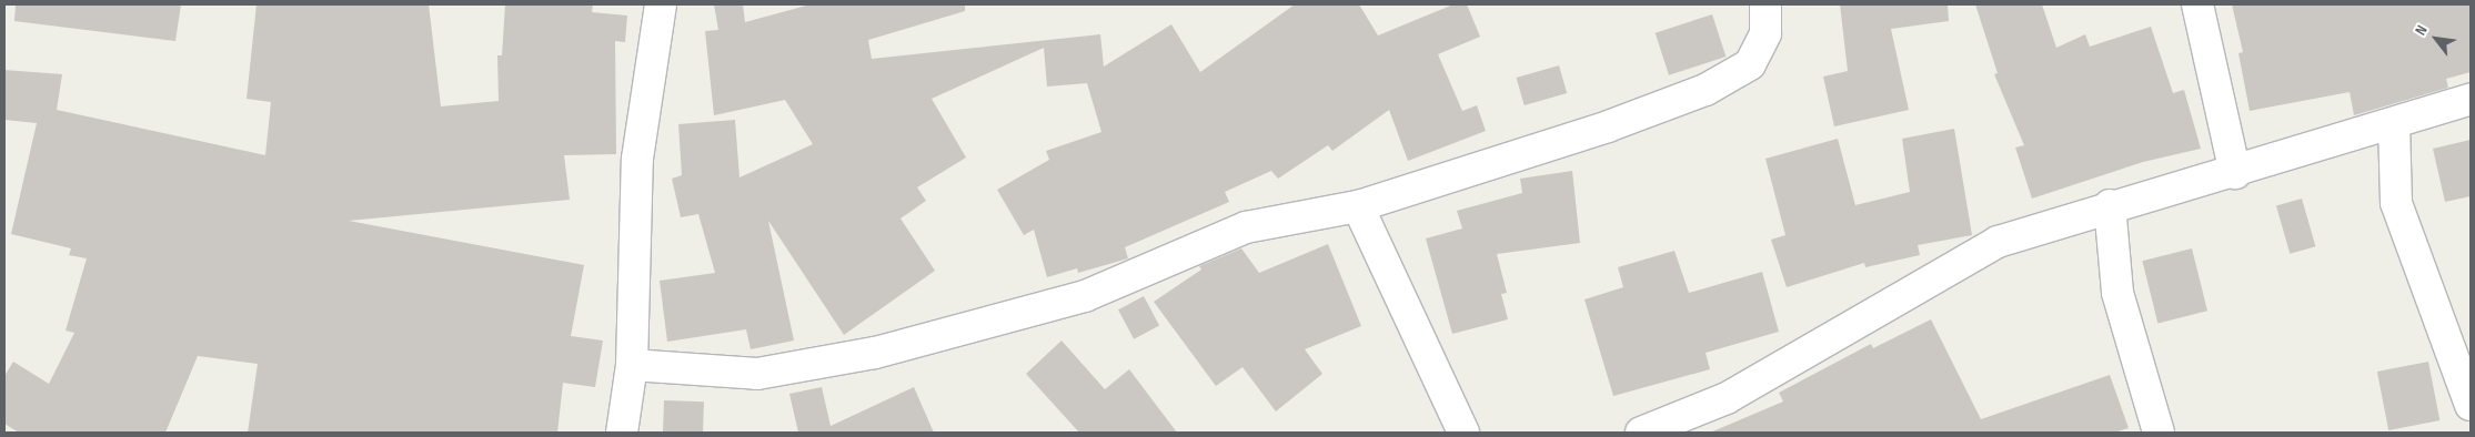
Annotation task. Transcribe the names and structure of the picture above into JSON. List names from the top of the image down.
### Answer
{
  "north": "top left"
}
